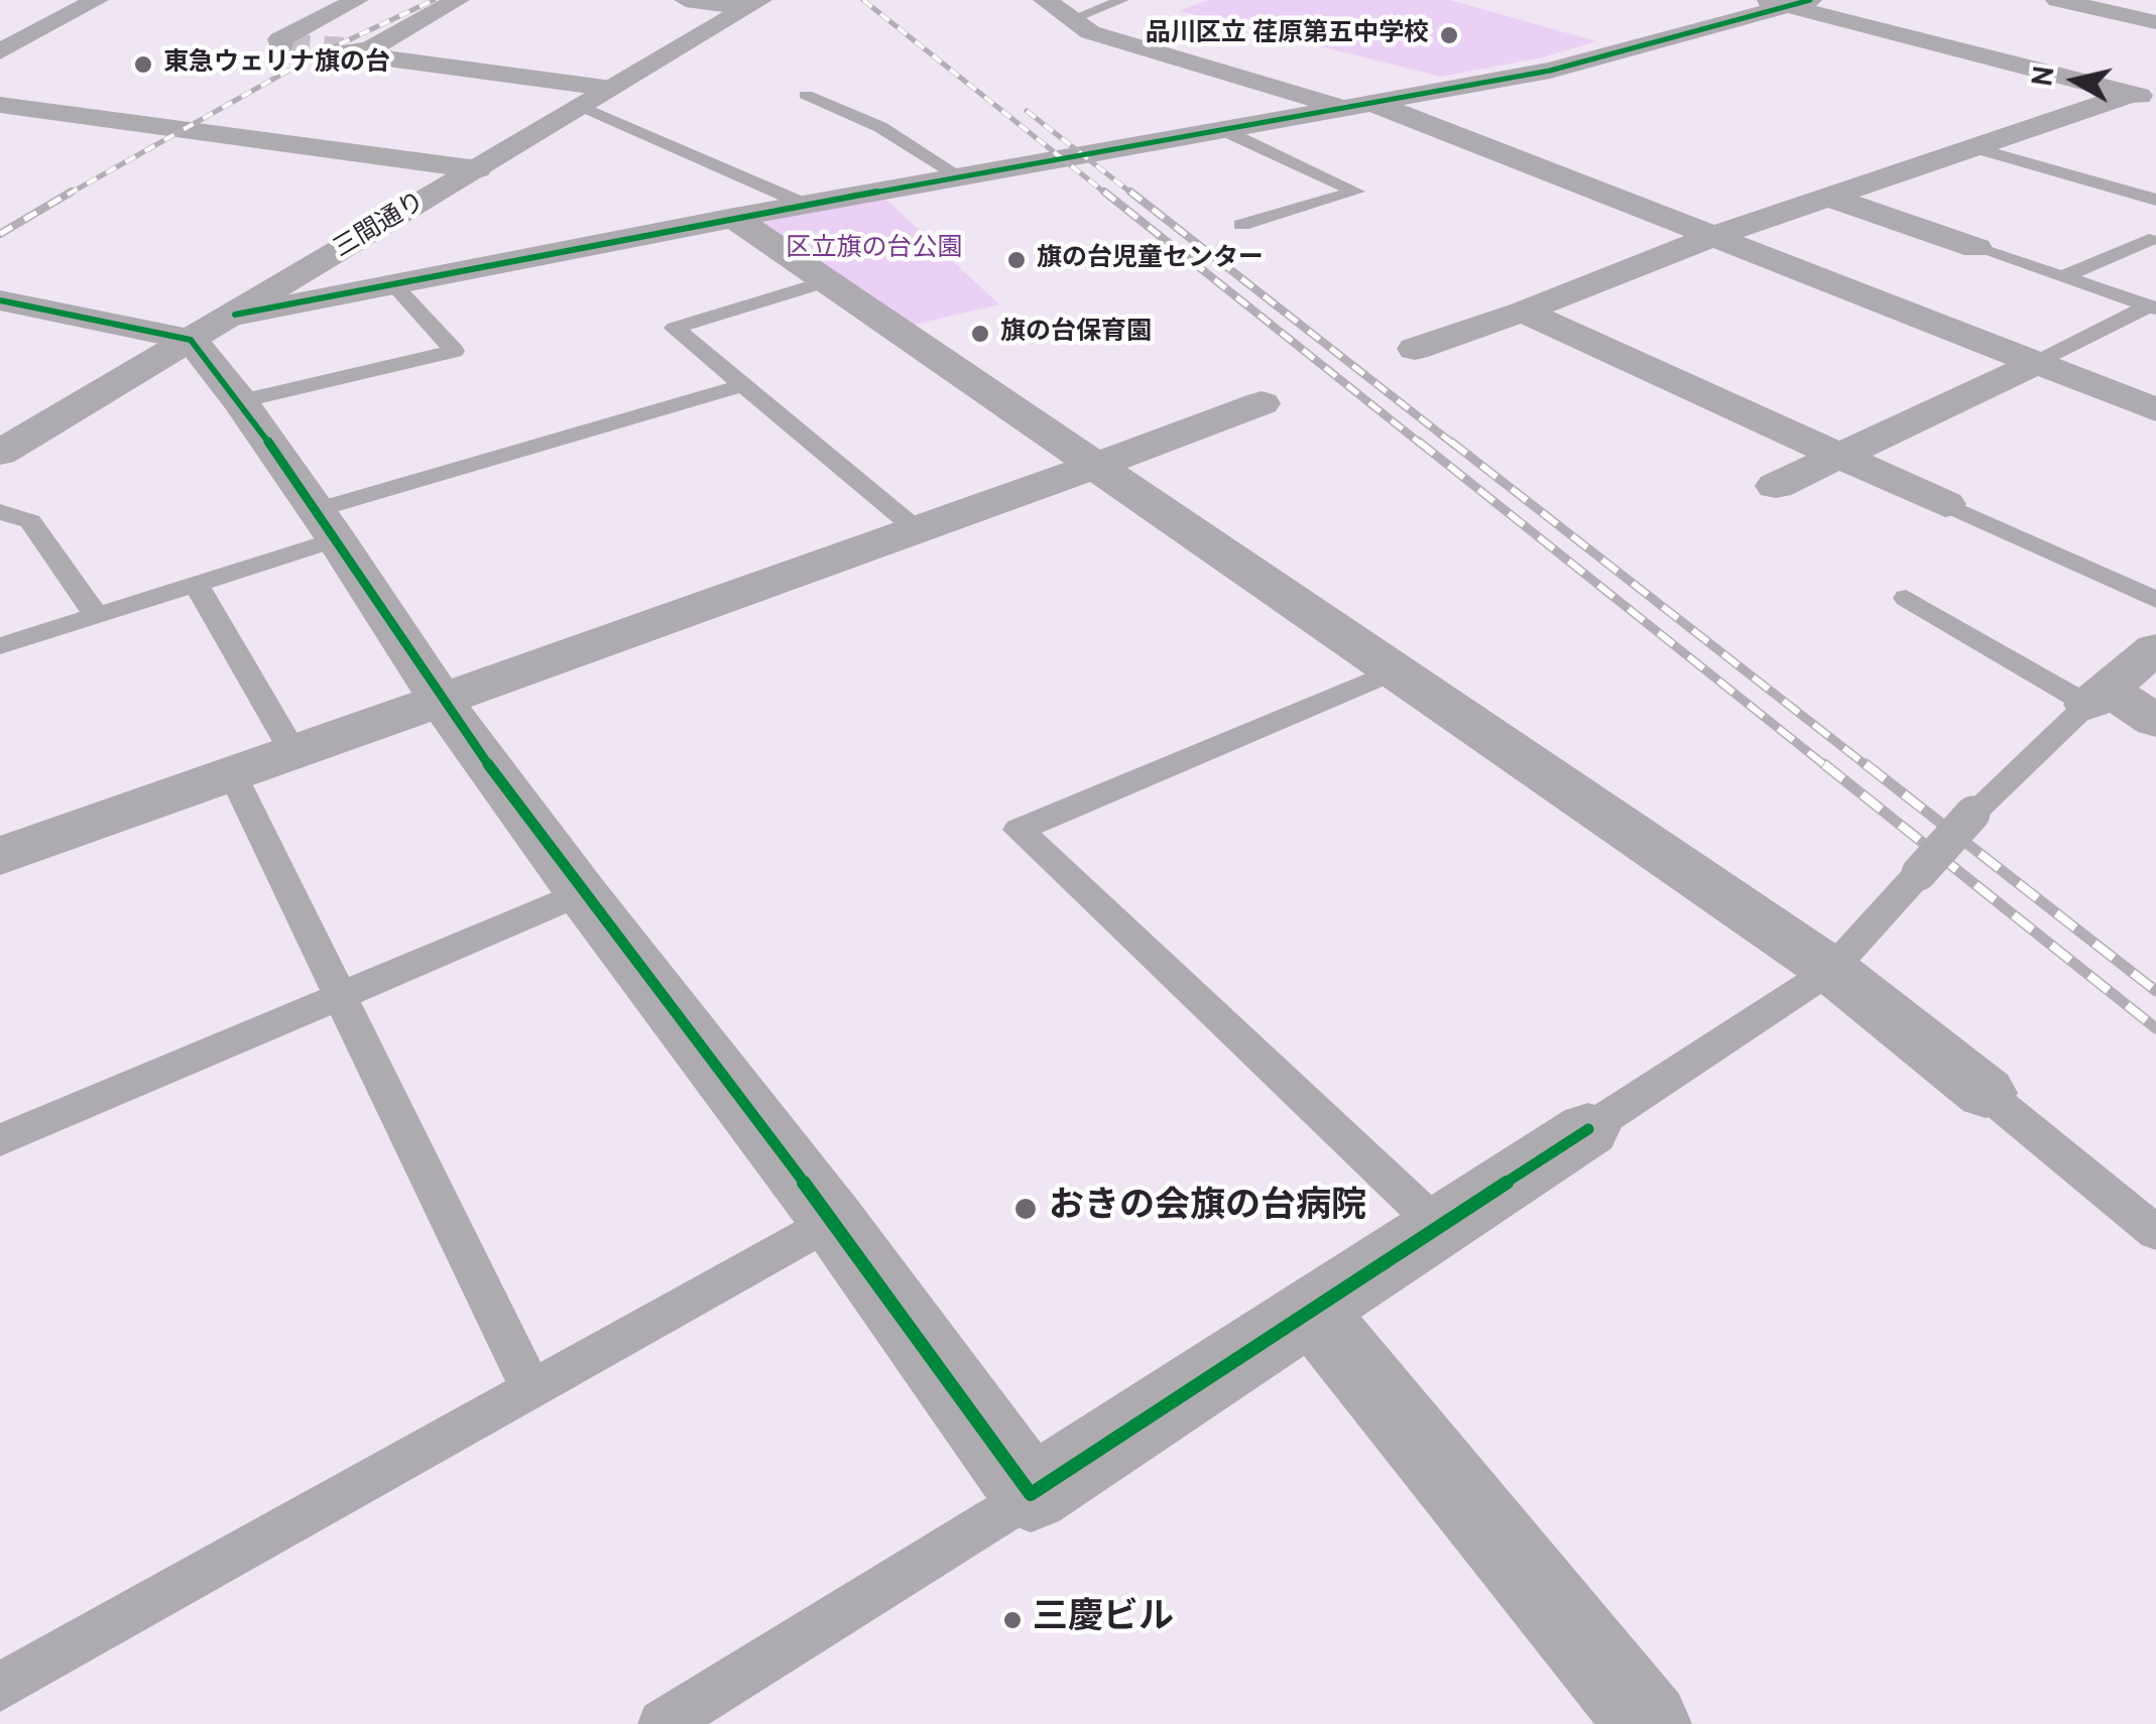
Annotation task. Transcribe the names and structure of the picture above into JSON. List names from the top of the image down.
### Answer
{
  "streets": {
    "street": ["三間通り"]
  },
  "parks": ["区立旗の台公園"],
  "places": [
    "品川区立 荏原第五中学校",
    "東急ウェリナ旗の台",
    "旗の台児童センター",
    "旗の台保育園",
    "おきの会旗の台病院",
    "三慶ビル"
  ],
  "north": "left"
}
